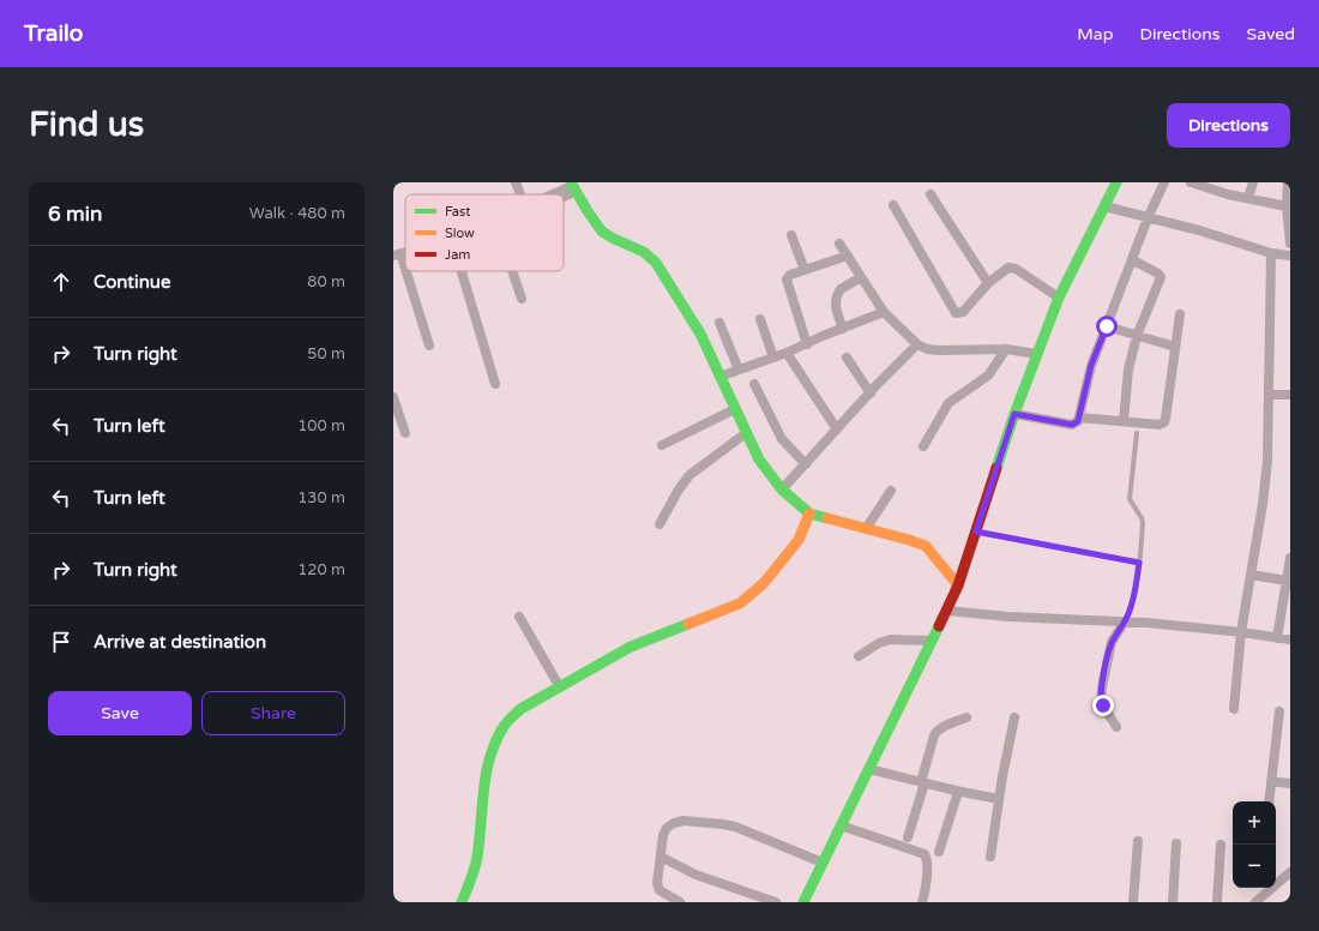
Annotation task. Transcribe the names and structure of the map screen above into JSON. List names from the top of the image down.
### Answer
{
  "legend": ["Fast", "Slow", "Jam"],
  "page": {
    "header": "Trailo",
    "nav": ["Map", "Directions", "Saved"],
    "buttons": [
      "Directions",
      ["Save", "Share"]
    ],
    "title": "Find us",
    "heading": ["6 min", "Walk · 480 m"],
    "list": [
      ["Continue", "80 m"],
      ["Turn right", "50 m"],
      ["Turn left", "100 m"],
      ["Turn left", "130 m"],
      ["Turn right", "120 m"],
      "Arrive at destination"
    ],
    "map_buttons": ["+", "−"]
  }
}
